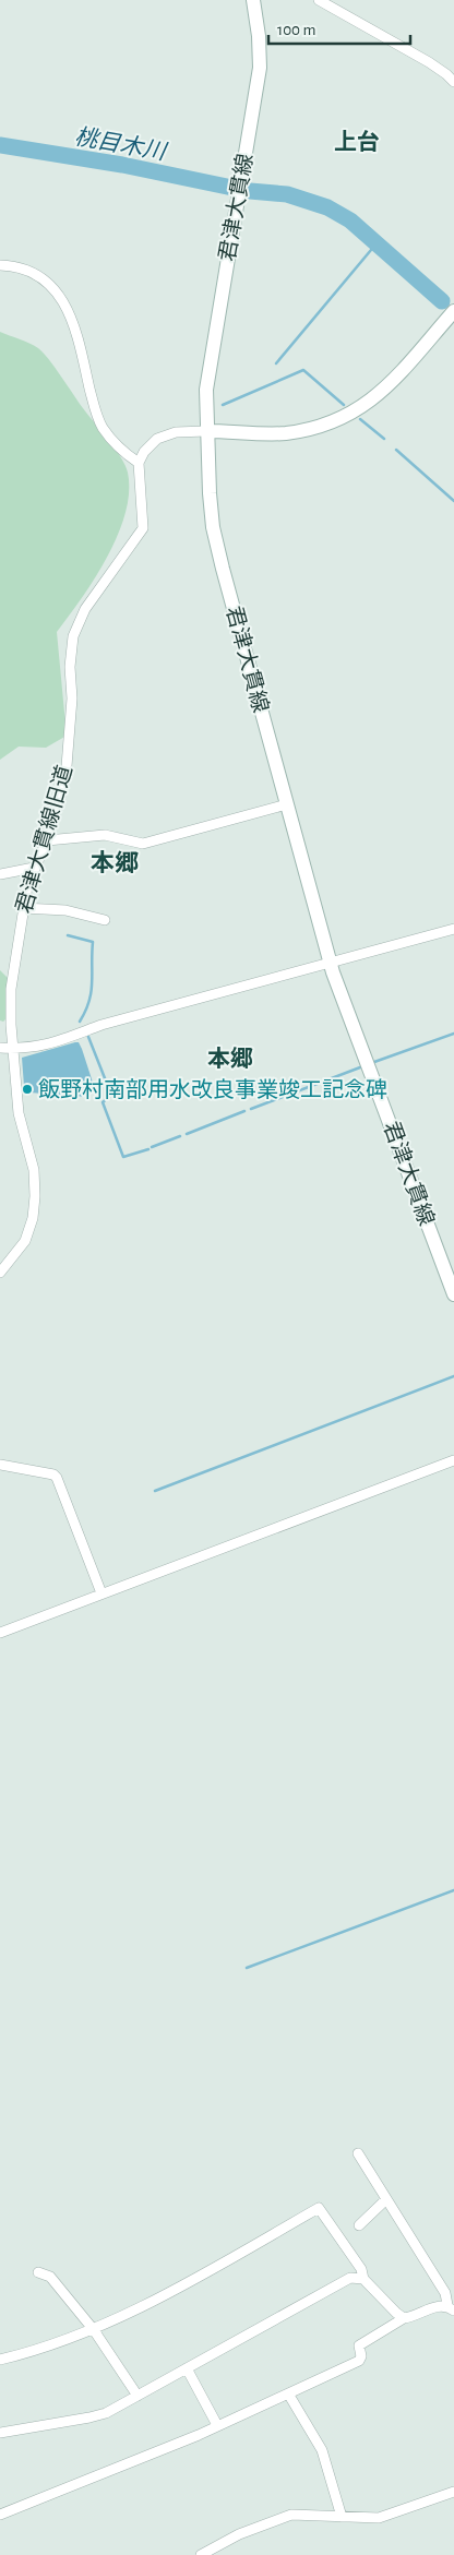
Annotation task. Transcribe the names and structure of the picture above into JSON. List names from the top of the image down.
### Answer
{
  "streets": {
    "main road": ["君津大貫線"],
    "street": ["君津大貫線旧道"]
  },
  "districts": ["上台", "本郷", "本郷"],
  "water": ["桃目木川"],
  "places": ["飯野村南部用水改良事業竣工記念碑"],
  "scale_bar": "100 m"
}
